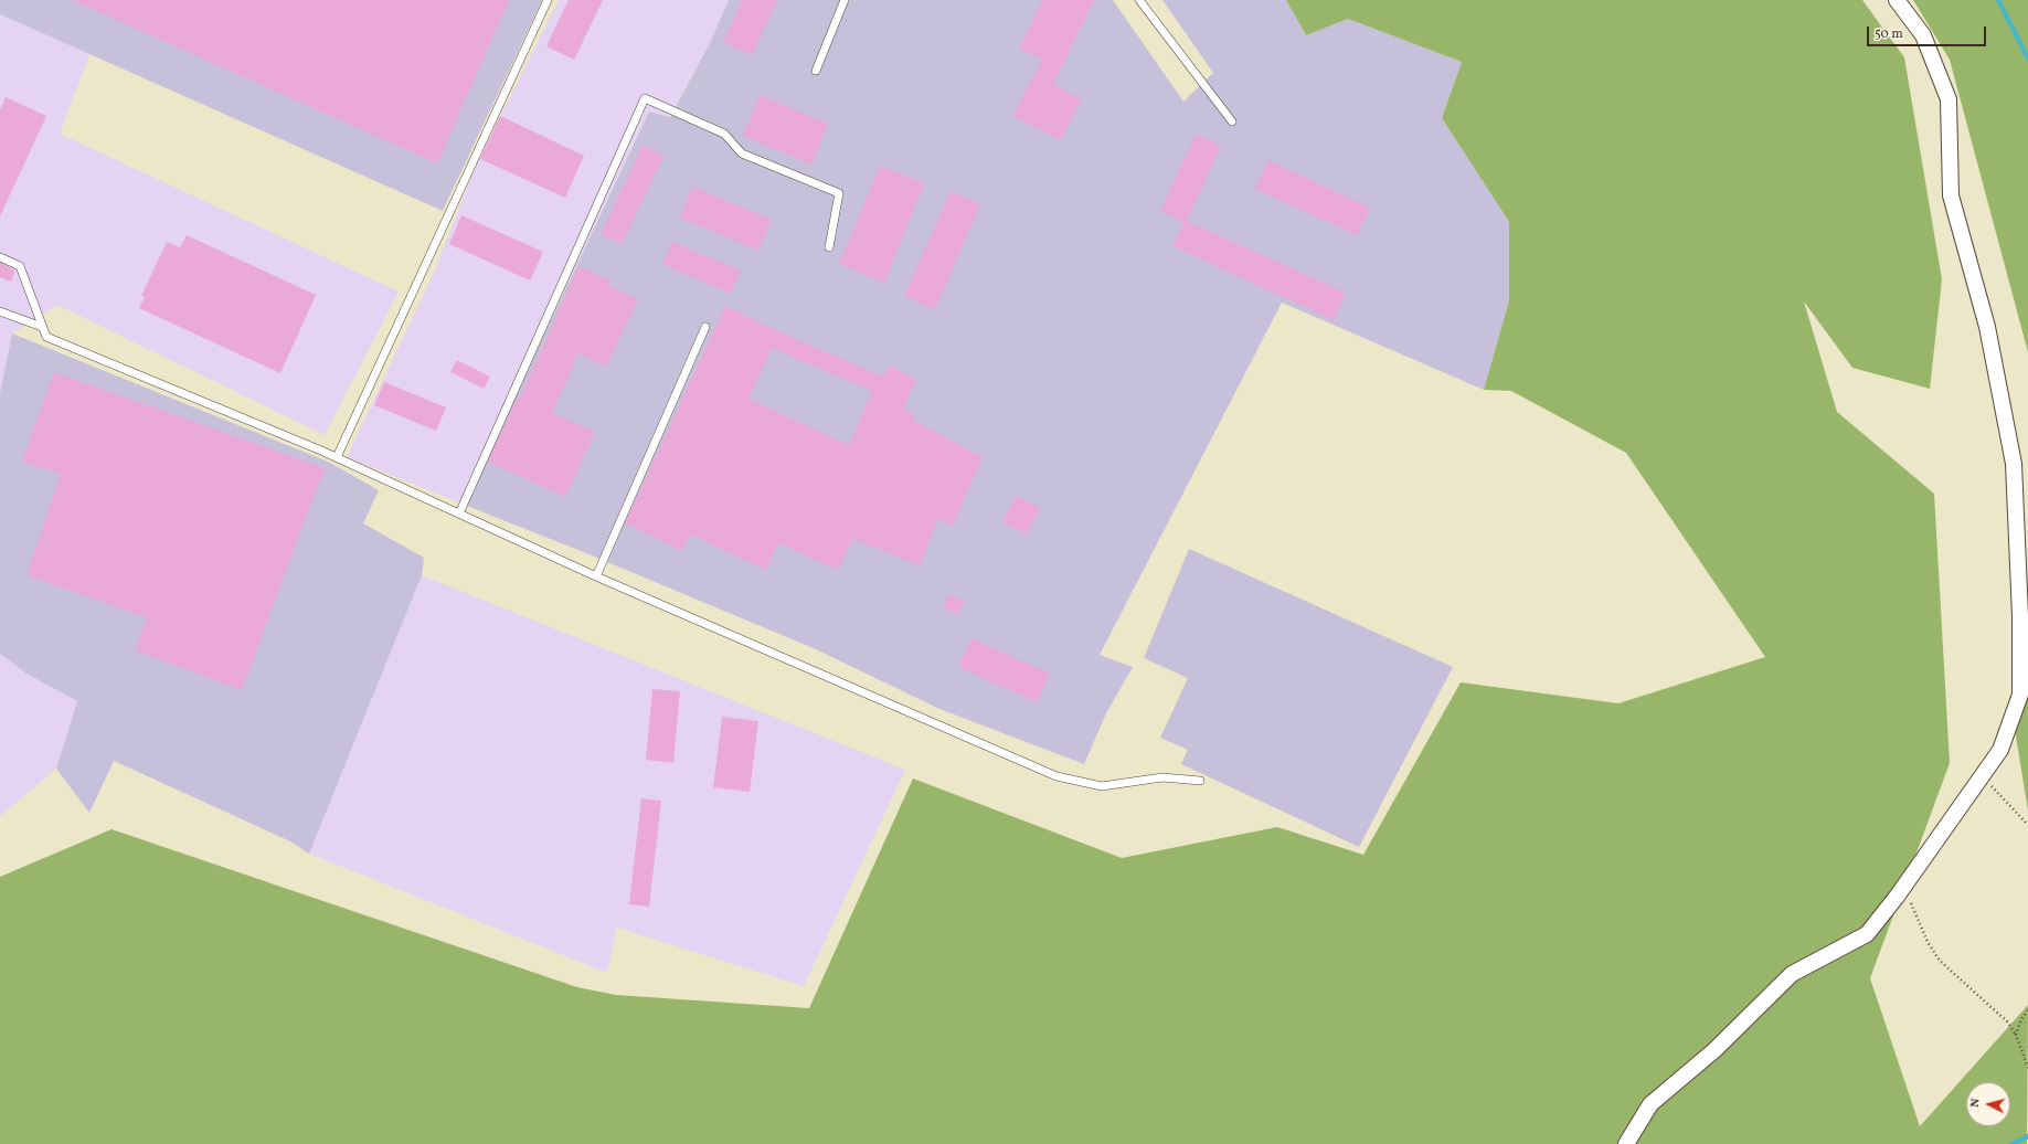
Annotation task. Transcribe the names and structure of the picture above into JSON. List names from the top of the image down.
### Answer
{
  "scale_bar": "50 m",
  "north": "left"
}
